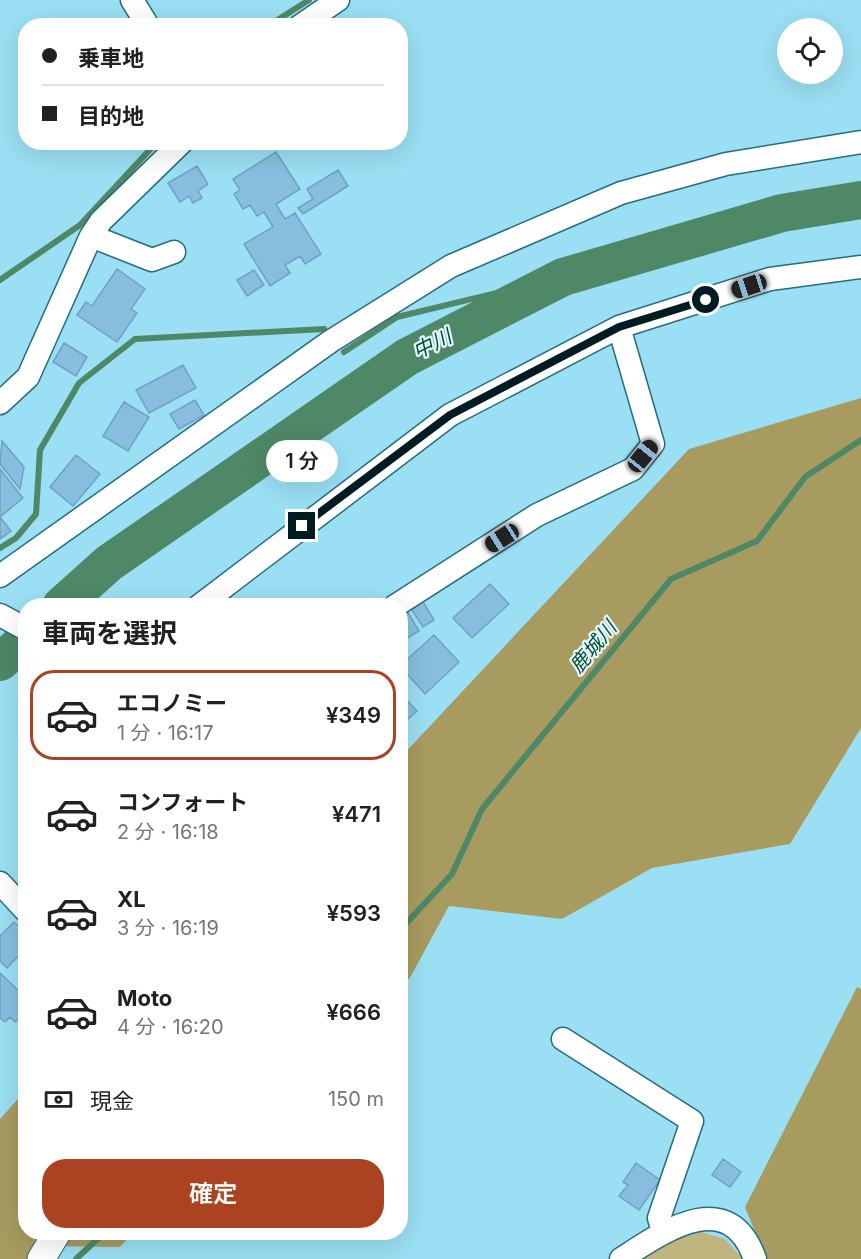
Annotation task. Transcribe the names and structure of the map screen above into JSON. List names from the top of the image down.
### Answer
{
  "water": ["中川", "鹿城川"],
  "page": {
    "banner": ["乗車地", "目的地"],
    "bubble": "1 分",
    "heading": "車両を選択",
    "list": [
      {
        "name": "エコノミー",
        "note": "1 分 · 16:17",
        "value": "¥349"
      },
      {
        "name": "コンフォート",
        "note": "2 分 · 16:18",
        "value": "¥471"
      },
      {
        "name": "XL",
        "note": "3 分 · 16:19",
        "value": "¥593"
      },
      {
        "name": "Moto",
        "note": "4 分 · 16:20",
        "value": "¥666"
      }
    ],
    "pay": ["現金", "150 m"],
    "buttons": "確定"
  }
}
